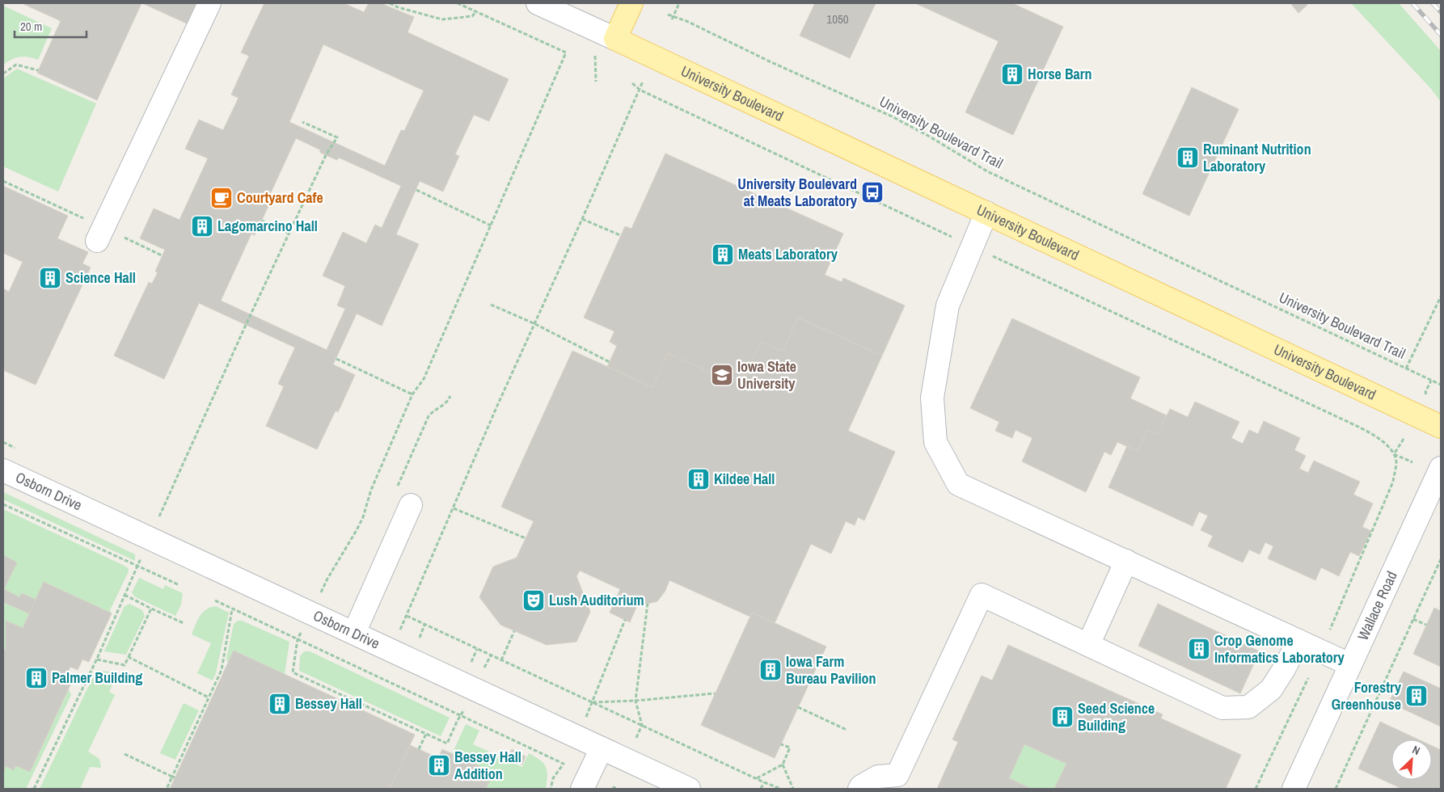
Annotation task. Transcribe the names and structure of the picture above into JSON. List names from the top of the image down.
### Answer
{
  "streets": {
    "main road": ["University Boulevard"],
    "street": ["Osborn Drive", "Wallace Road"],
    "path": ["University Boulevard Trail"]
  },
  "places": {
    "building": [
      "Horse Barn",
      "Ruminant Nutrition Laboratory",
      "Lagomarcino Hall",
      "Meats Laboratory",
      "Science Hall",
      "Kildee Hall",
      "Crop Genome Informatics Laboratory",
      "Iowa Farm Bureau Pavilion",
      "Palmer Building",
      "Forestry Greenhouse",
      "Bessey Hall",
      "Seed Science Building",
      "Bessey Hall Addition"
    ],
    "bus stop": ["University Boulevard at Meats Laboratory"],
    "cafe": ["Courtyard Cafe"],
    "school or university": ["Iowa State University"],
    "theatre": ["Lush Auditorium"]
  },
  "house_numbers": ["1050"],
  "scale_bar": "20 m",
  "north": "top right"
}
